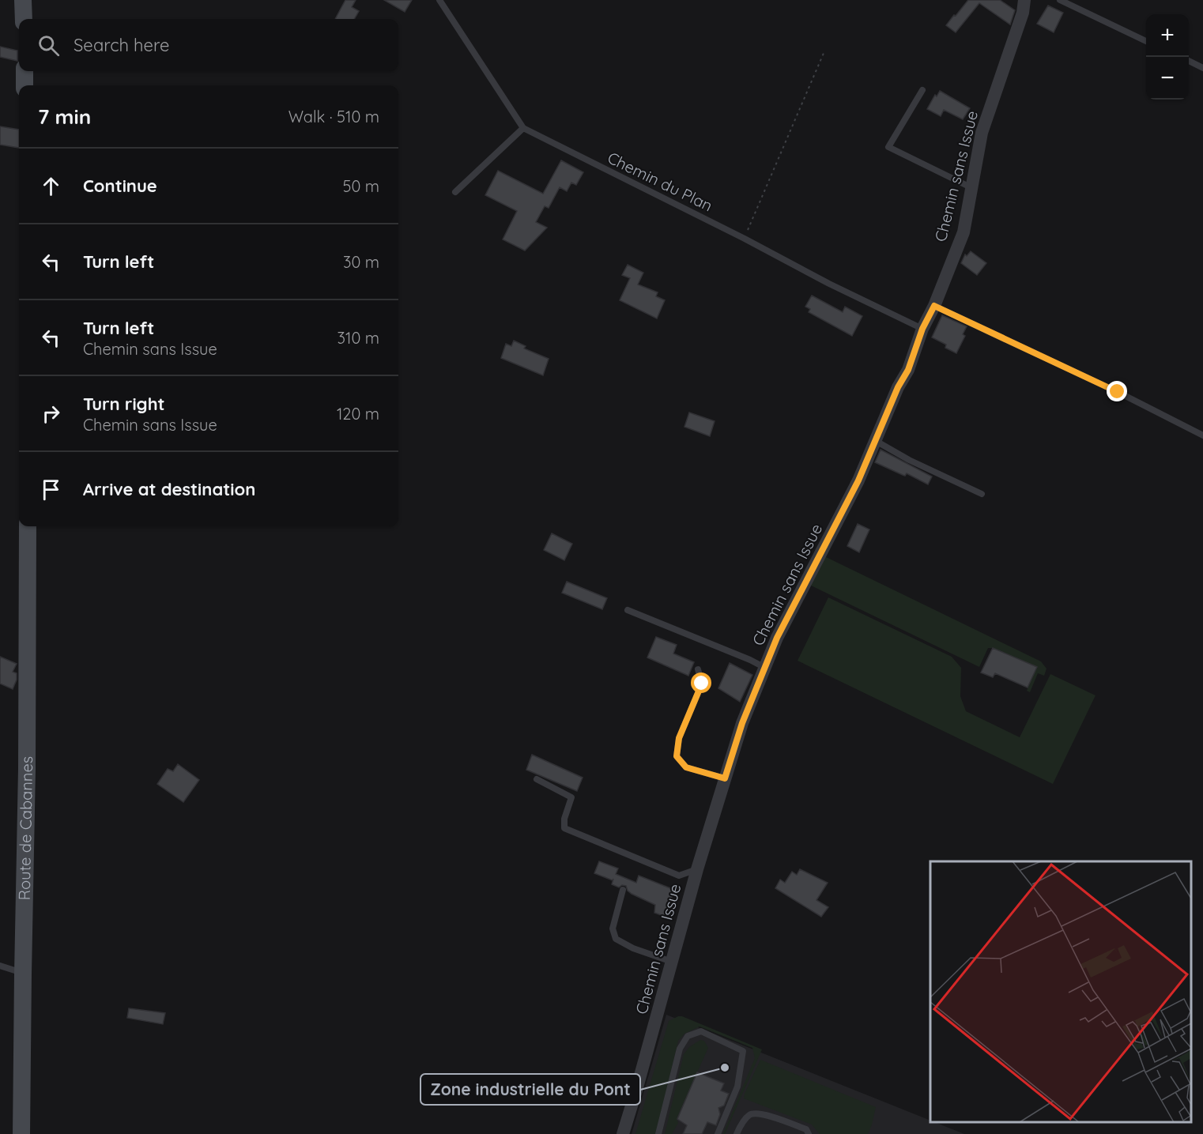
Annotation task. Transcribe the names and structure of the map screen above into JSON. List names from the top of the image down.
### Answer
{
  "streets": {
    "main road": ["Route de Cabannes"],
    "street": ["Chemin sans Issue"],
    "lane": ["Chemin du Plan"]
  },
  "crossings": [
    ["Chemin sans Issue", "Chemin du Plan"]
  ],
  "places": ["Zone industrielle du Pont"],
  "page": {
    "map_buttons": ["+", "−"],
    "search": "Search here",
    "heading": ["7 min", "Walk · 510 m"],
    "list": [
      ["Continue", "50 m"],
      ["Turn left", "30 m"],
      ["Turn left", "Chemin sans Issue", "310 m"],
      ["Turn right", "Chemin sans Issue", "120 m"],
      "Arrive at destination"
    ]
  }
}
